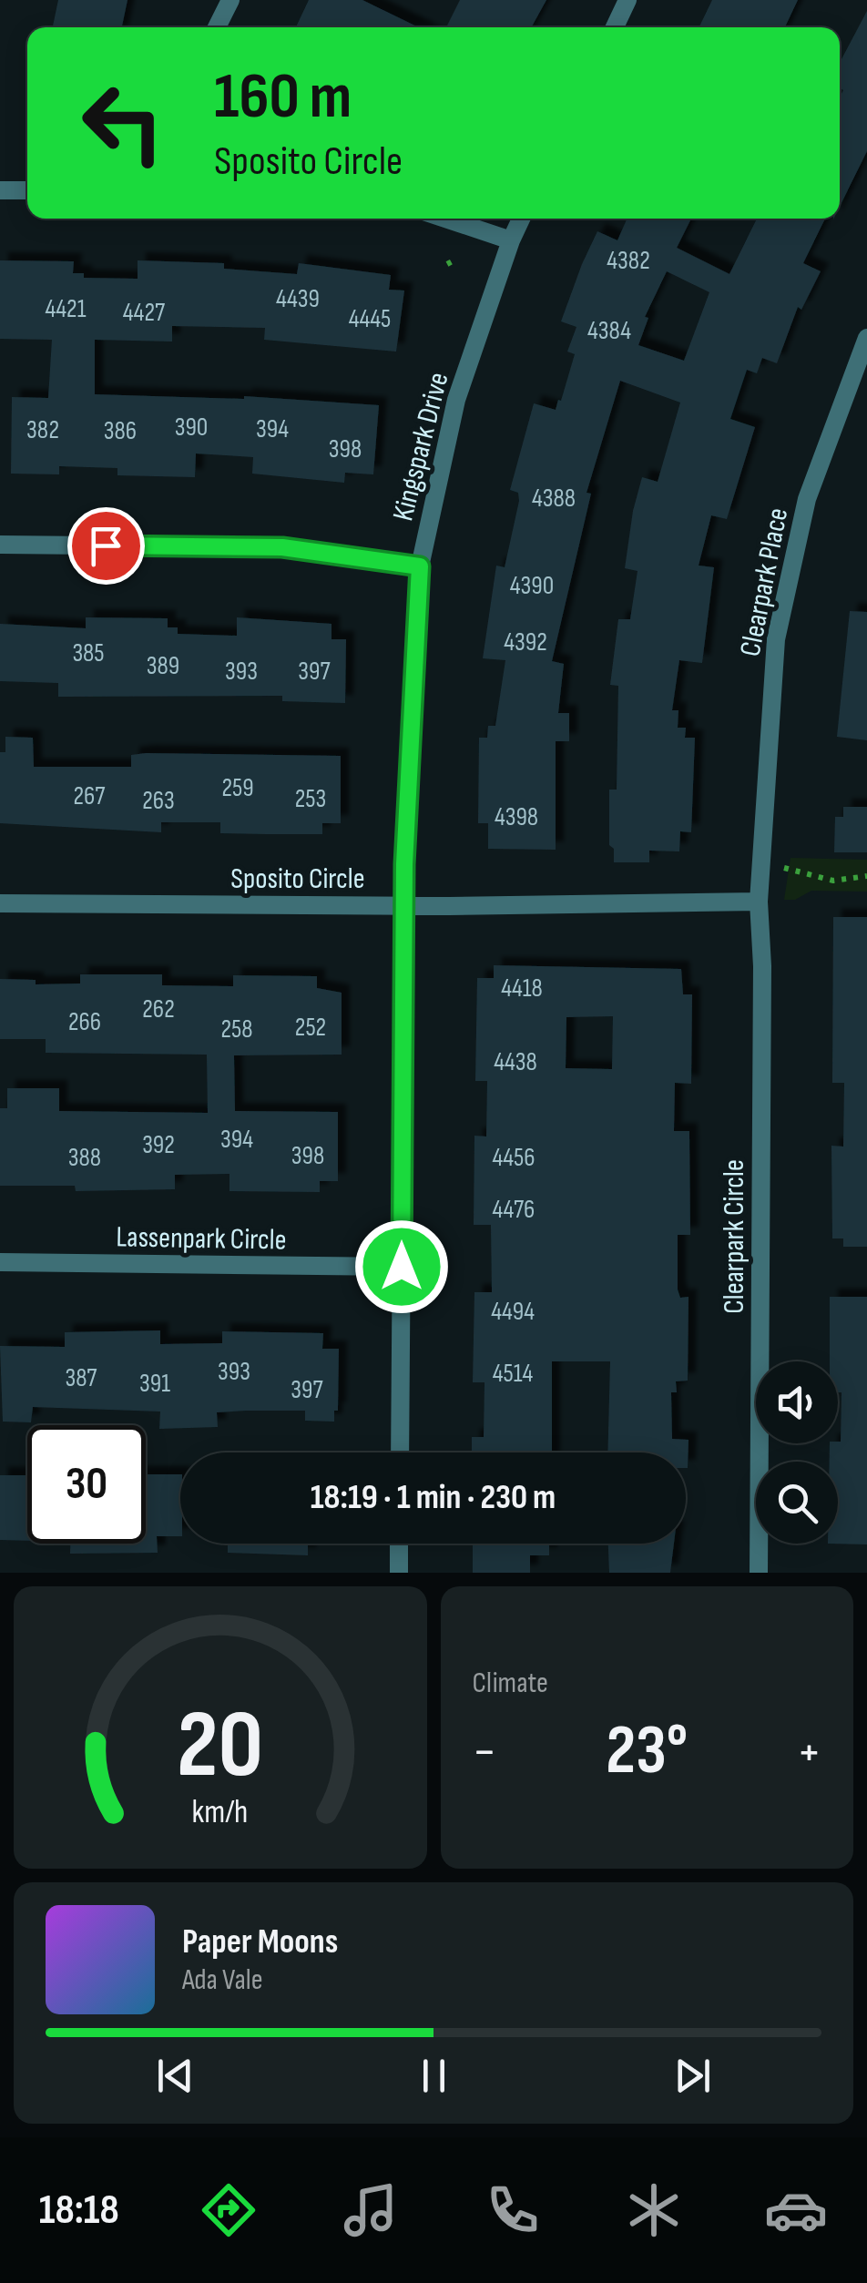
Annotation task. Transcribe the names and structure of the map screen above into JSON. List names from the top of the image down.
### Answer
{
  "streets": {
    "street": [
      "Kingspark Drive",
      "Clearpark Place",
      "Sposito Circle",
      "Clearpark Circle",
      "Lassenpark Circle"
    ]
  },
  "crossings": [
    ["Kingspark Drive", "Sposito Circle"],
    ["Kingspark Drive", "Lassenpark Circle"],
    ["Clearpark Place", "Sposito Circle"],
    ["Clearpark Place", "Clearpark Circle"],
    ["Sposito Circle", "Clearpark Circle"]
  ],
  "house_numbers": [
    "4382",
    "4439",
    "4421",
    "4427",
    "4445",
    "4384",
    "390",
    "394",
    "382",
    "386",
    "398",
    "4388",
    "4390",
    "4392",
    "385",
    "389",
    "393",
    "397",
    "259",
    "267",
    "253",
    "263",
    "4398",
    "4418",
    "262",
    "266",
    "252",
    "258",
    "4438",
    "394",
    "392",
    "398",
    "388",
    "4456",
    "4476",
    "4494",
    "393",
    "4514",
    "387",
    "391",
    "397"
  ],
  "page": {
    "turn": ["160 m", "Sposito Circle"],
    "limit": "30",
    "trip": "18:19 · 1 min · 230 m",
    "tile": "Climate",
    "heat": ["−", "23°", "+"],
    "song": ["Paper Moons", "Ada Vale"],
    "tabs": "18:18",
    "gauge": ["20", "km/h"]
  }
}
